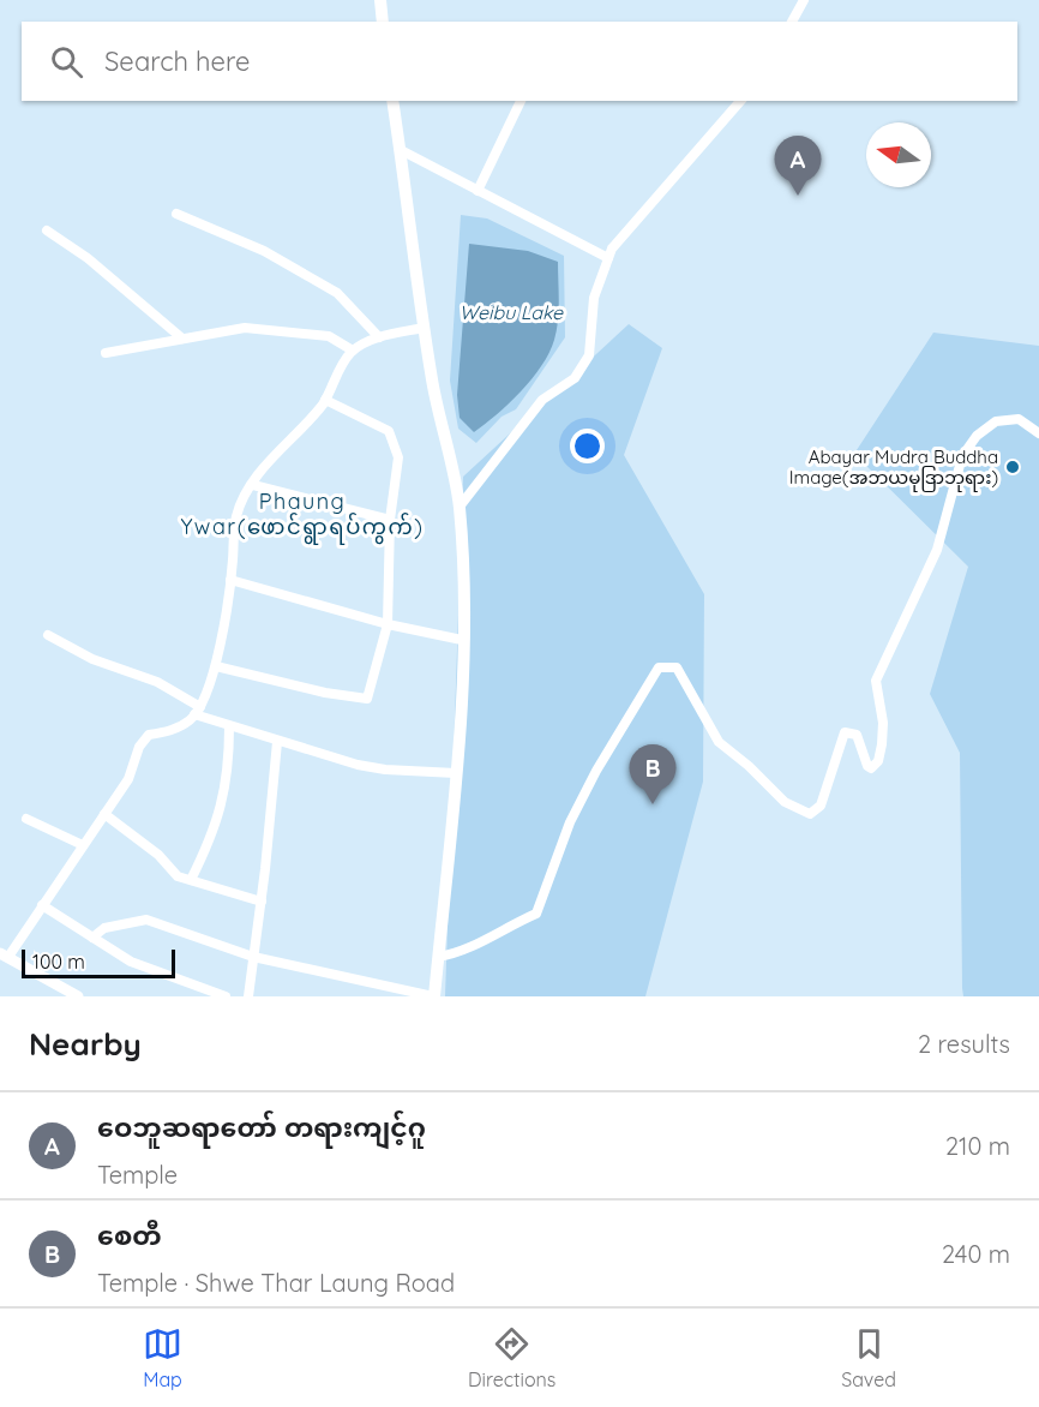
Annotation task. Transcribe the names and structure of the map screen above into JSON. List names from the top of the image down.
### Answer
{
  "districts": ["Phaung Ywar(ဖောင်ရွာရပ်ကွက်)"],
  "water": ["Weibu Lake"],
  "places": ["Abayar Mudra Buddha Image(အဘယမုဒြာဘုရား)"],
  "scale_bar": "100 m",
  "north": "left",
  "page": {
    "search": "Search here",
    "pins": ["A", "B"],
    "scale": "100 m",
    "heading": ["Nearby", "2 results"],
    "list": [
      {
        "mark": "A",
        "name": "ဝေဘူဆရာတော် တရားကျင့်ဂူ",
        "note": "Temple",
        "value": "210 m"
      },
      {
        "mark": "B",
        "name": "စေတီ",
        "note": "Temple · Shwe Thar Laung Road",
        "value": "240 m"
      }
    ],
    "nav": ["Map", "Directions", "Saved"]
  }
}
